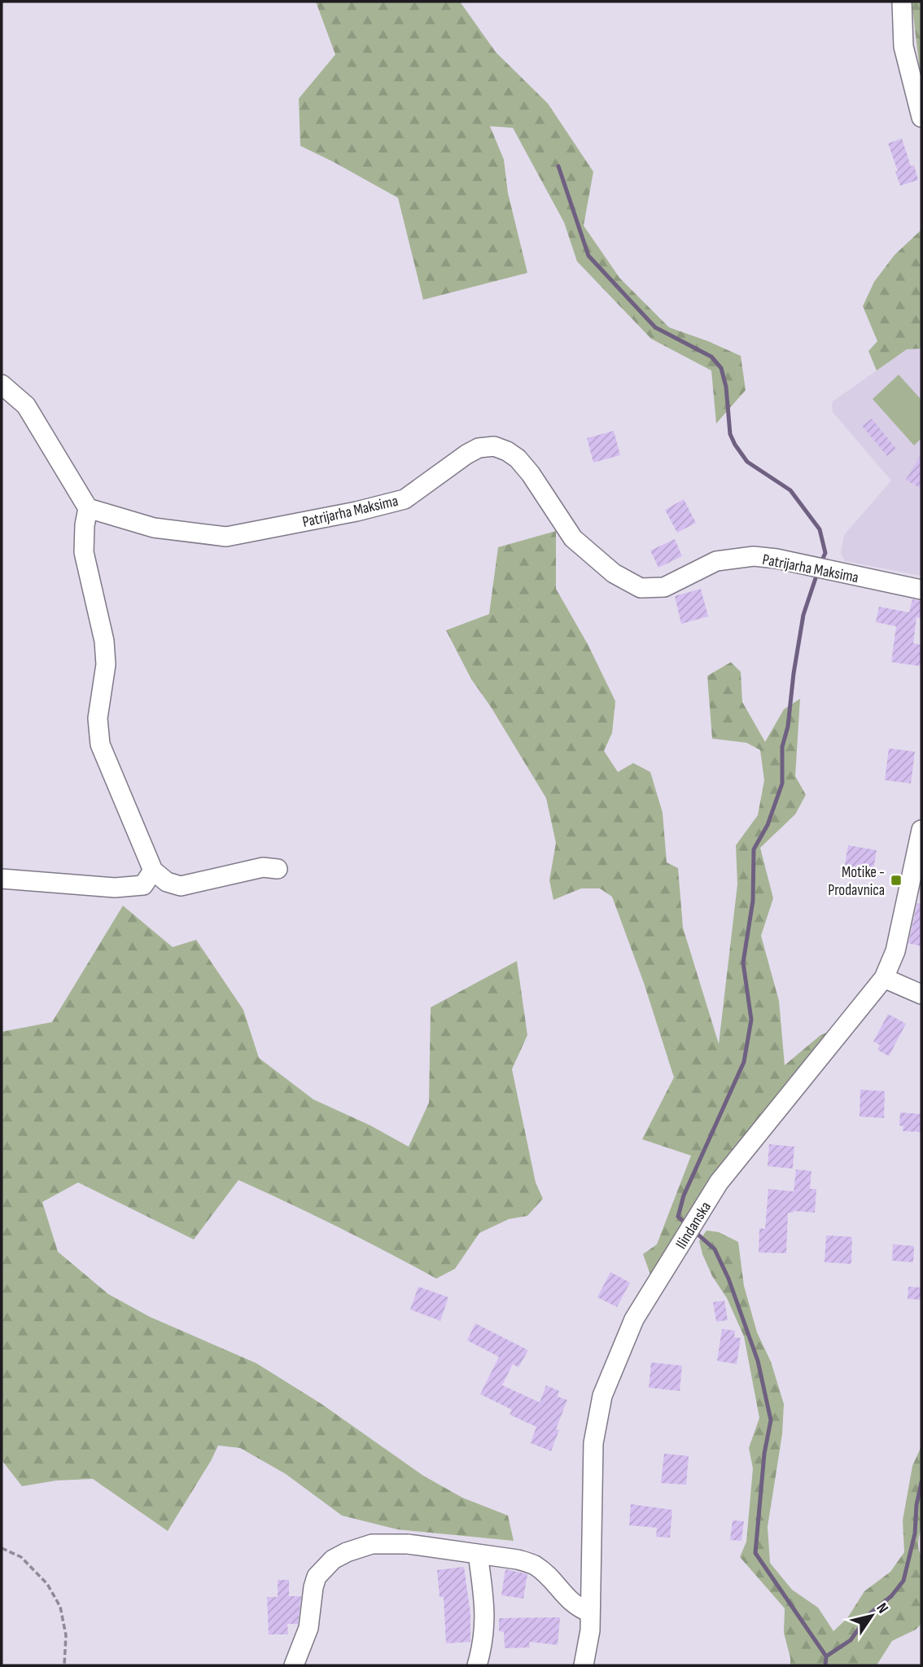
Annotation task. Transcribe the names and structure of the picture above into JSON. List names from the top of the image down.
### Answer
{
  "streets": {
    "street": ["Patrijarha Maksima", "Ilindanska"]
  },
  "places": {
    "transit": ["Motike - Prodavnica"]
  },
  "north": "top right"
}
